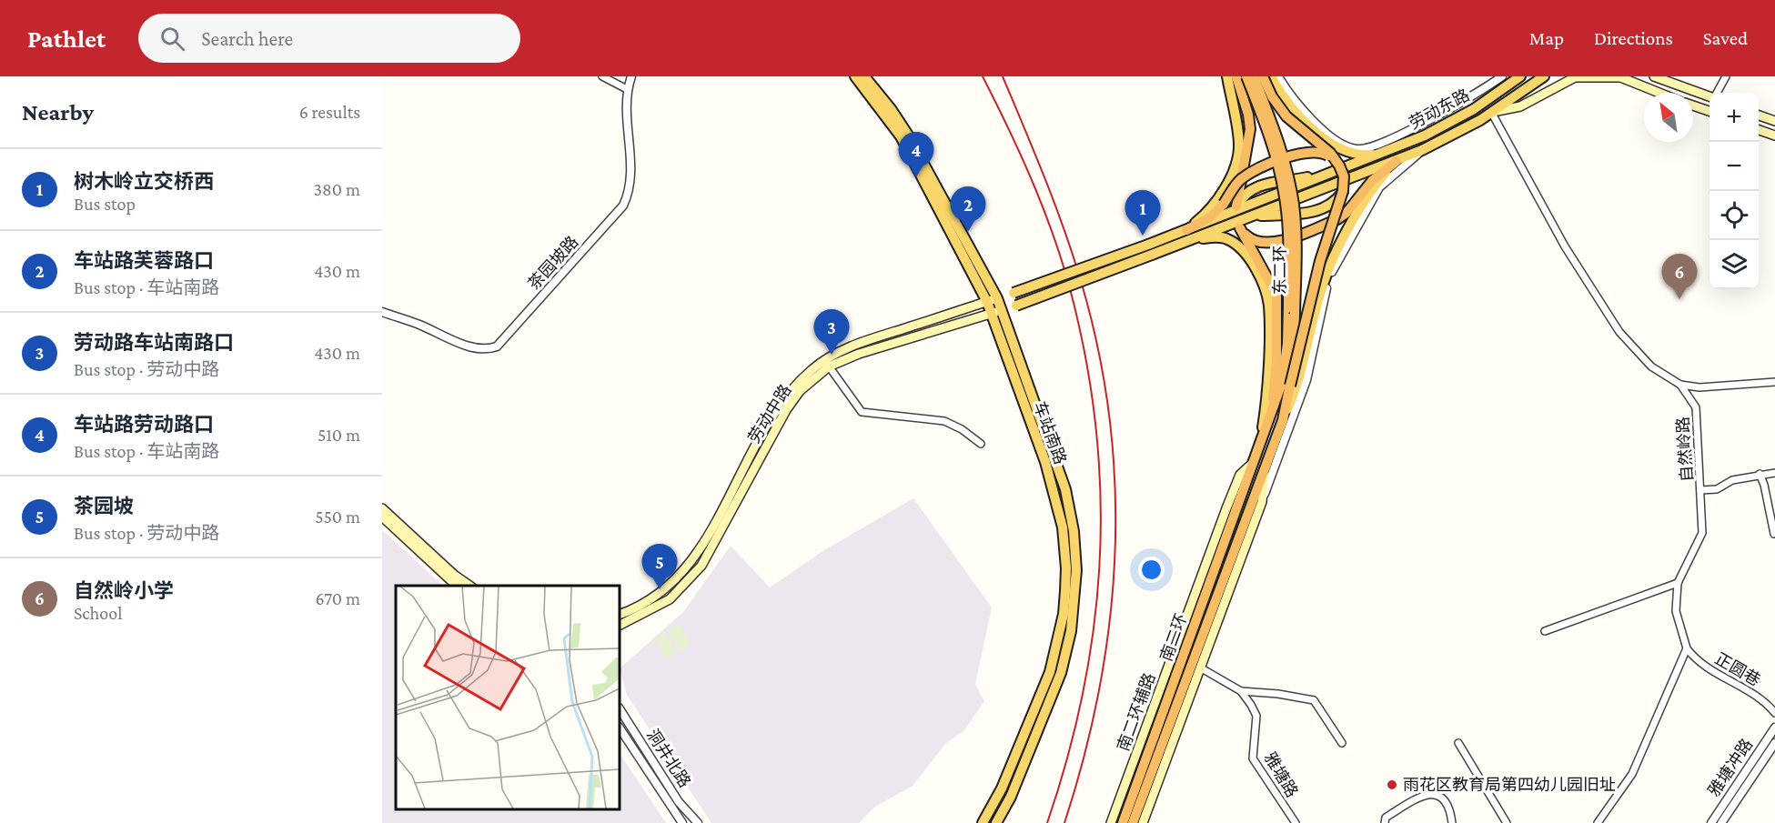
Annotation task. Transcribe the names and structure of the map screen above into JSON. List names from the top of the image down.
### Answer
{
  "streets": {
    "highway": ["东二环", "南二环"],
    "main road": [
      "劳动东路",
      "劳动中路",
      "车站南路",
      "南二环辅路"
    ],
    "street": [
      "茶园坡路",
      "自然岭路",
      "正圆巷",
      "洞井北路",
      "雅塘冲路",
      "雅塘路"
    ]
  },
  "crossings": [
    ["劳动东路", "劳动中路"],
    ["劳动东路", "自然岭路"],
    ["东二环", "南二环"],
    ["东二环", "南二环辅路"],
    ["劳动中路", "车站南路"],
    ["自然岭路", "正圆巷"],
    ["南二环", "南二环辅路"]
  ],
  "places": ["雨花区教育局第四幼儿园旧址"],
  "north": "top left",
  "page": {
    "header": "Pathlet",
    "search": "Search here",
    "nav": ["Map", "Directions", "Saved"],
    "heading": ["Nearby", "6 results"],
    "map_buttons": ["+", "−"],
    "pins": [
      "4",
      "2",
      "1",
      "6",
      "3",
      "5"
    ],
    "list": [
      {
        "mark": "1",
        "name": "树木岭立交桥西",
        "note": "Bus stop",
        "value": "380 m"
      },
      {
        "mark": "2",
        "name": "车站路芙蓉路口",
        "note": "Bus stop · 车站南路",
        "value": "430 m"
      },
      {
        "mark": "3",
        "name": "劳动路车站南路口",
        "note": "Bus stop · 劳动中路",
        "value": "430 m"
      },
      {
        "mark": "4",
        "name": "车站路劳动路口",
        "note": "Bus stop · 车站南路",
        "value": "510 m"
      },
      {
        "mark": "5",
        "name": "茶园坡",
        "note": "Bus stop · 劳动中路",
        "value": "550 m"
      },
      {
        "mark": "6",
        "name": "自然岭小学",
        "note": "School",
        "value": "670 m"
      }
    ]
  }
}
